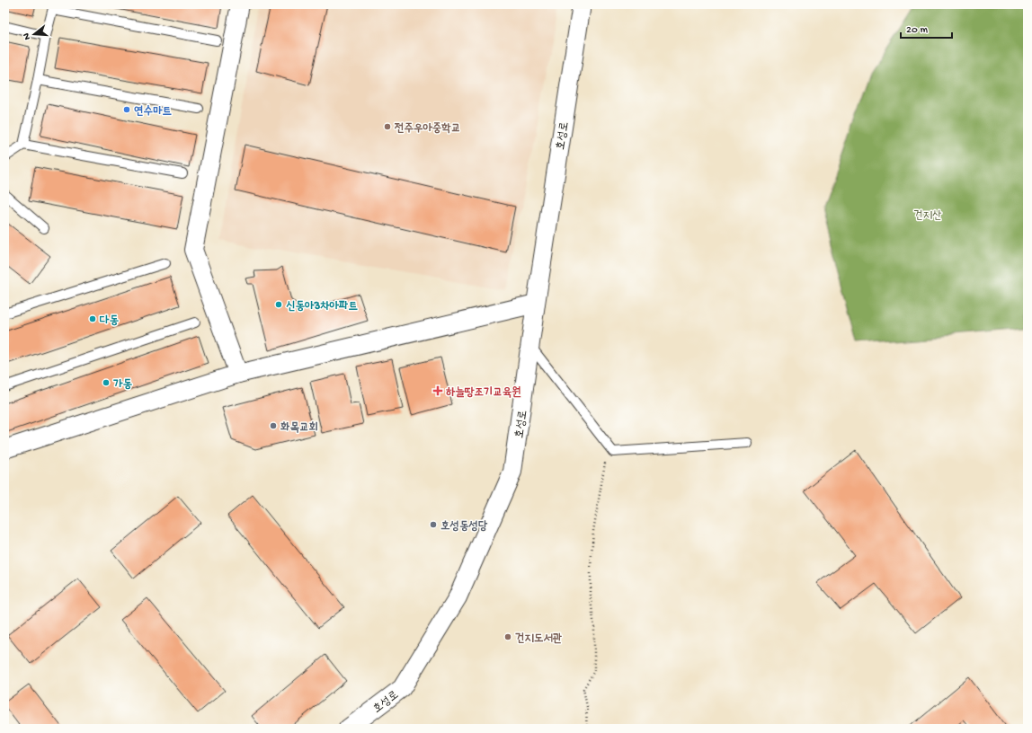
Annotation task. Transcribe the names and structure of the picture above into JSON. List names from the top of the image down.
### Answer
{
  "streets": {
    "street": ["호성로"]
  },
  "parks": ["건지산"],
  "places": {
    "other": [
      "연수마트",
      "전주우아중학교",
      "신동아3차아파트",
      "다동",
      "가동",
      "화목교회",
      "호성동성당",
      "건지도서관"
    ],
    "health": ["하늘땅조기교육원"]
  },
  "scale_bar": "20 m",
  "north": "left"
}
